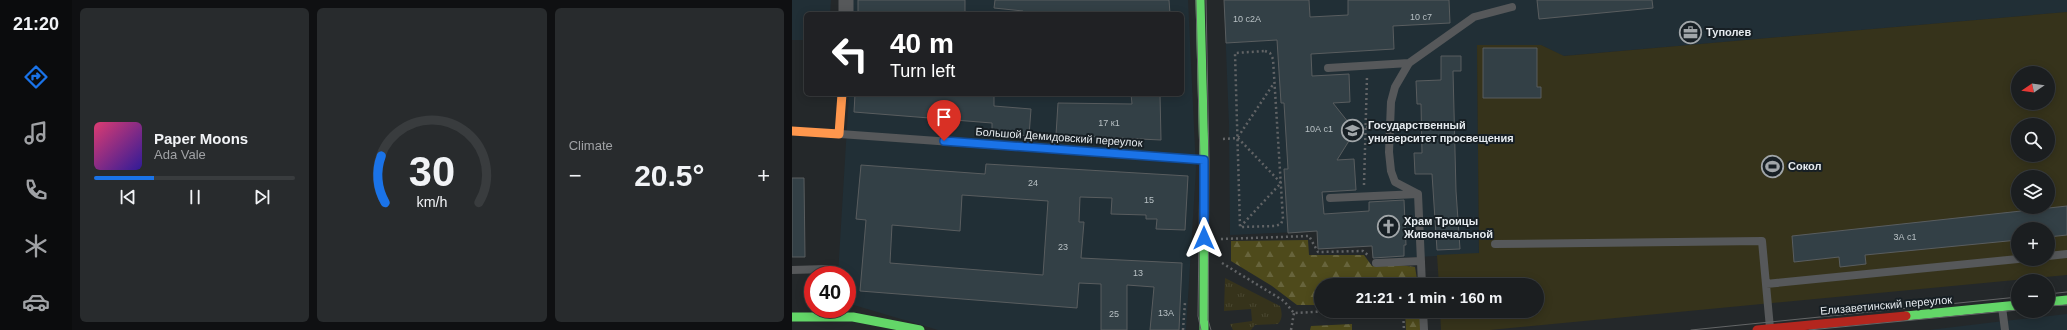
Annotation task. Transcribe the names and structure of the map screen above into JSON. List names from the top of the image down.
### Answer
{
  "streets": {
    "street": ["Большой Демидовский переулок", "Елизаветинский переулок"]
  },
  "places": {
    "office": ["Туполев"],
    "school or university": ["Государственный университет просвещения"],
    "sports": ["Сокол"],
    "church": ["Храм Троицы Живоначальной"]
  },
  "house_numbers": [
    "10 с7",
    "10 с2А",
    "17 к1",
    "10А с1",
    "24",
    "15",
    "3А с1",
    "23",
    "13",
    "13А",
    "25"
  ],
  "north": "left",
  "page": {
    "tabs": "21:20",
    "tile": "Climate",
    "turn": ["40 m", "Turn left"],
    "map_buttons": ["+", "−"],
    "song": ["Paper Moons", "Ada Vale"],
    "heat": ["−", "20.5°", "+"],
    "limit": "40",
    "trip": "21:21 · 1 min · 160 m",
    "gauge": ["30", "km/h"]
  }
}
